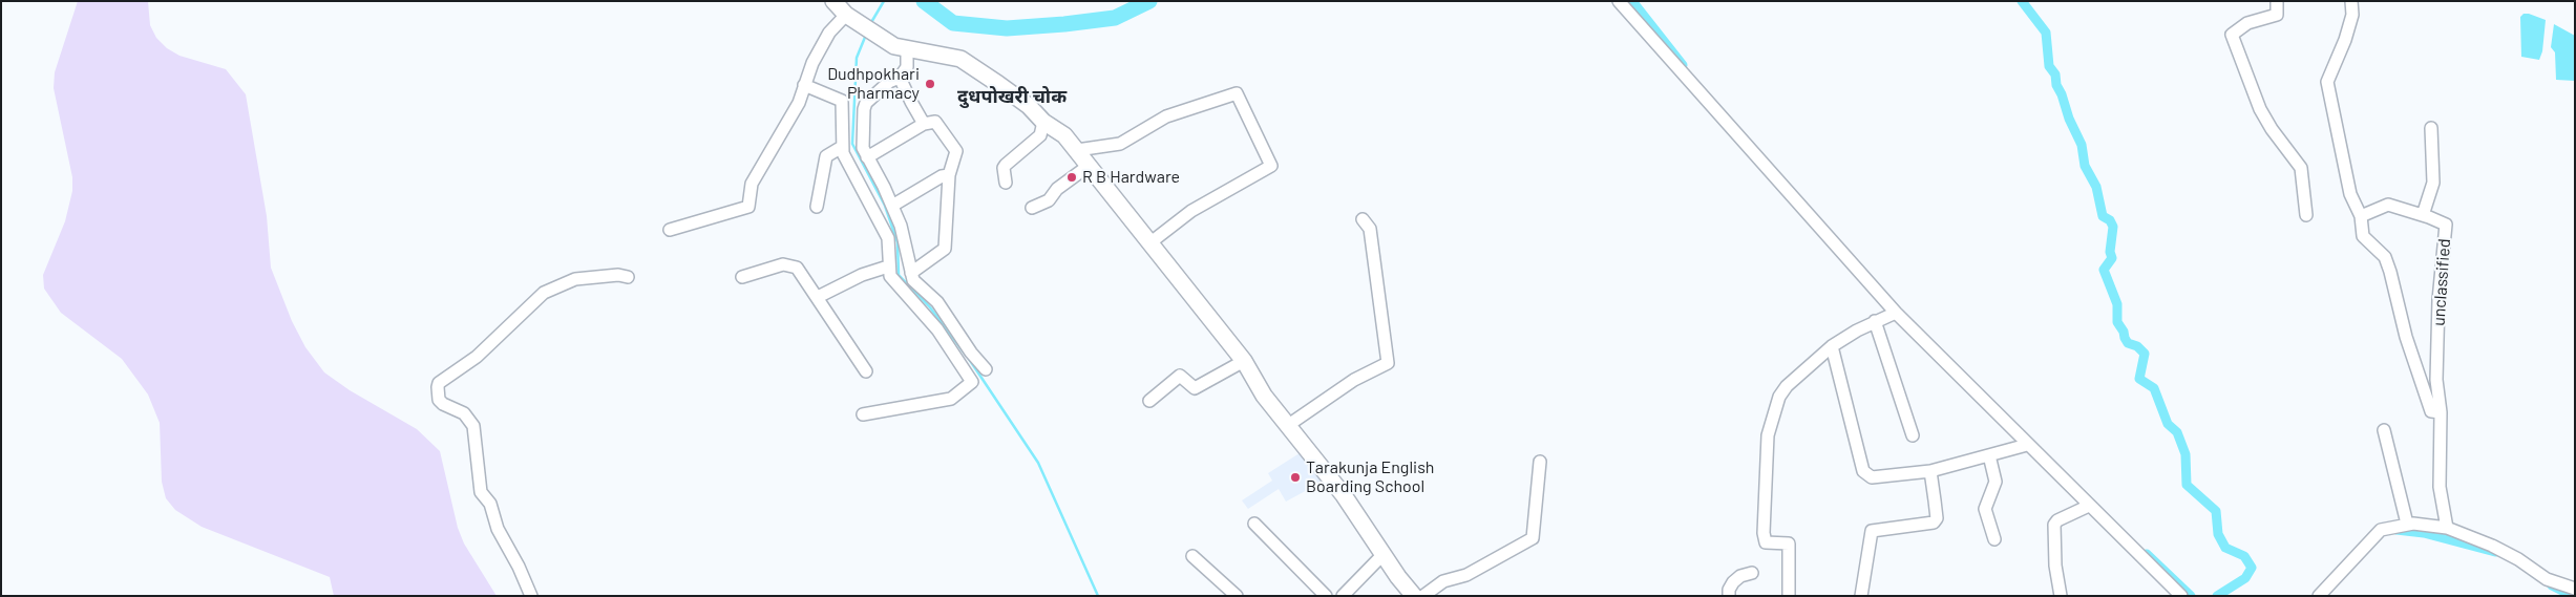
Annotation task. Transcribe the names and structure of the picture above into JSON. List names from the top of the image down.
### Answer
{
  "streets": {
    "street": ["unclassified"]
  },
  "districts": ["दुधपोखरी चोक"],
  "places": ["Dudhpokhari Pharmacy", "R B Hardware", "Tarakunja English Boarding School"]
}
